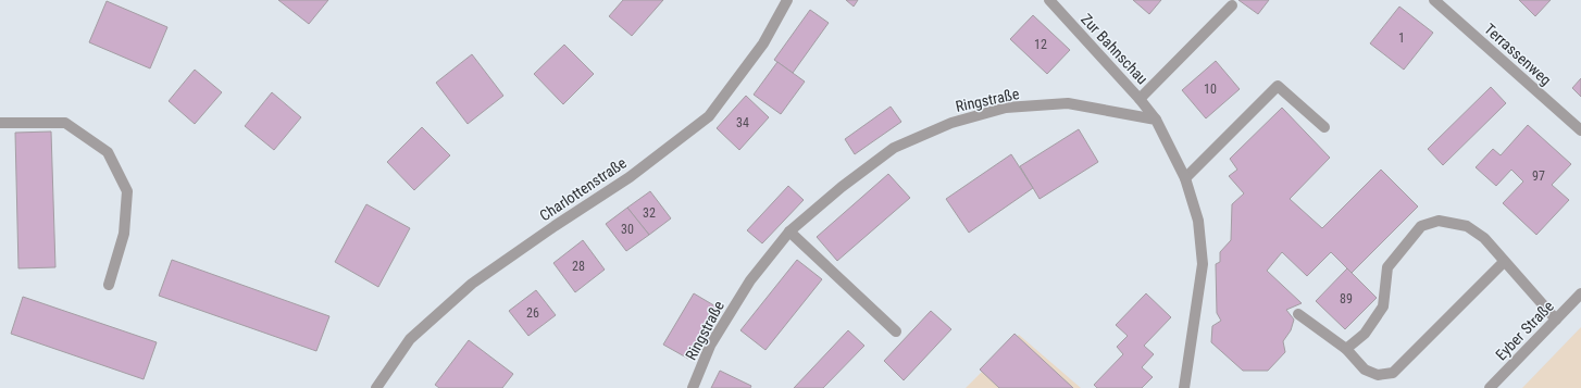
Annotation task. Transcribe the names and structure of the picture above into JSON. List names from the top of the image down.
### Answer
{
  "streets": {
    "street": [
      "Zur Bahnschau",
      "Terrassenweg",
      "Ringstraße",
      "Charlottenstraße",
      "Eyber Straße"
    ]
  },
  "crossings": [
    ["Zur Bahnschau", "Ringstraße"]
  ],
  "house_numbers": [
    "1",
    "12",
    "10",
    "34",
    "97",
    "32",
    "30",
    "28",
    "89",
    "26"
  ]
}
